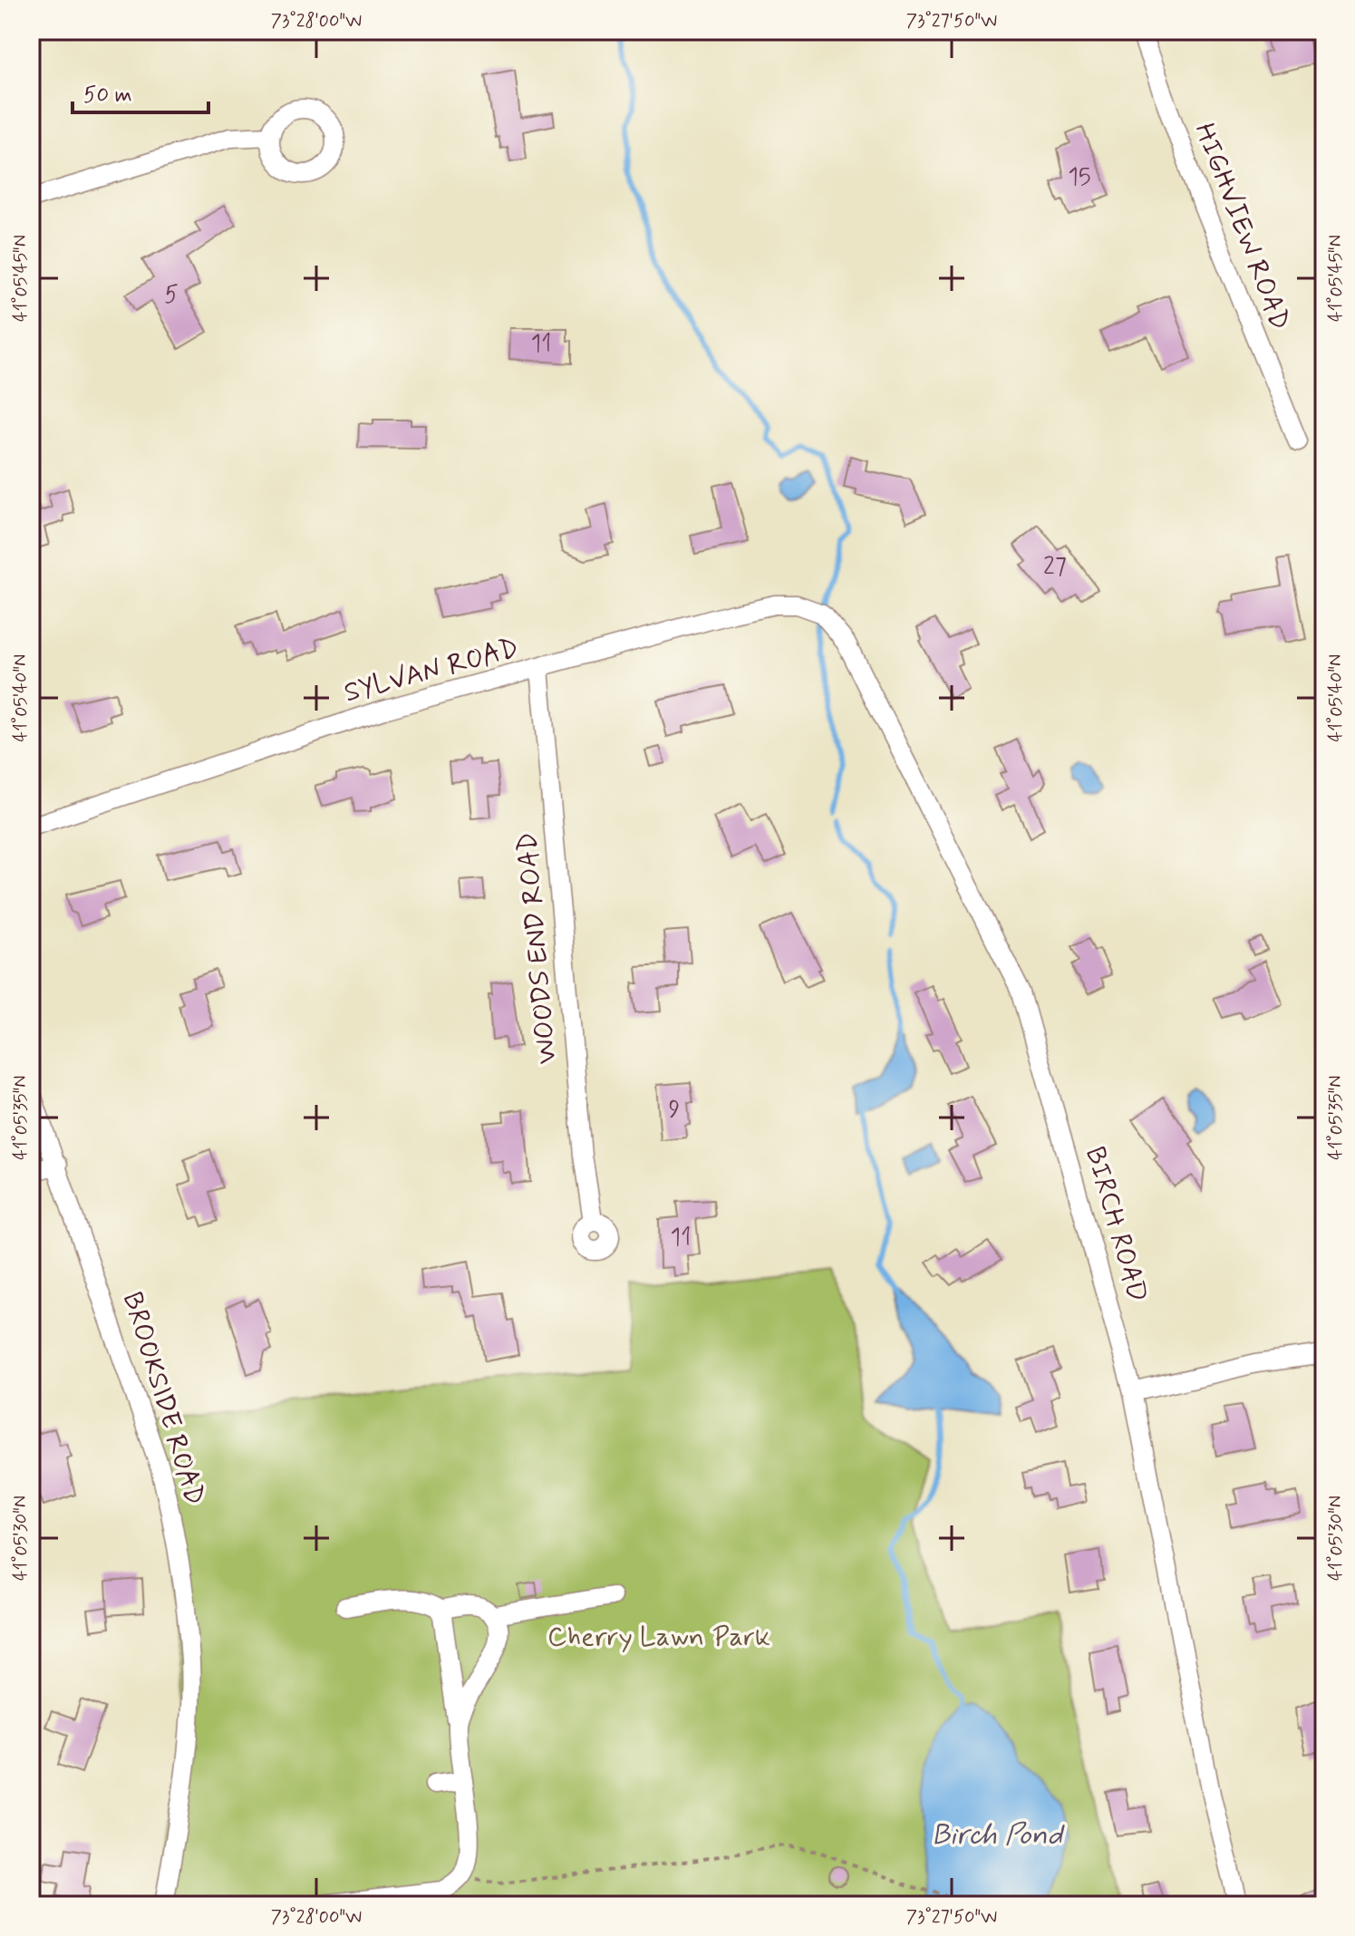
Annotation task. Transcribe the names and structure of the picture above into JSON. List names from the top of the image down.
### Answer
{
  "streets": {
    "street": [
      "HIGHVIEW ROAD",
      "SYLVAN ROAD",
      "WOODS END ROAD",
      "BIRCH ROAD",
      "BROOKSIDE ROAD"
    ]
  },
  "crossings": [
    ["SYLVAN ROAD", "WOODS END ROAD"],
    ["SYLVAN ROAD", "BIRCH ROAD"]
  ],
  "water": ["Birch Pond"],
  "parks": ["Cherry Lawn Park"],
  "house_numbers": [
    "15",
    "5",
    "11",
    "27",
    "9",
    "11"
  ],
  "scale_bar": "50 m",
  "coordinates": [
    "73°28'00\"W",
    "73°27'50\"W",
    "41°05'45\"N",
    "41°05'40\"N",
    "41°05'35\"N",
    "41°05'30\"N"
  ]
}
